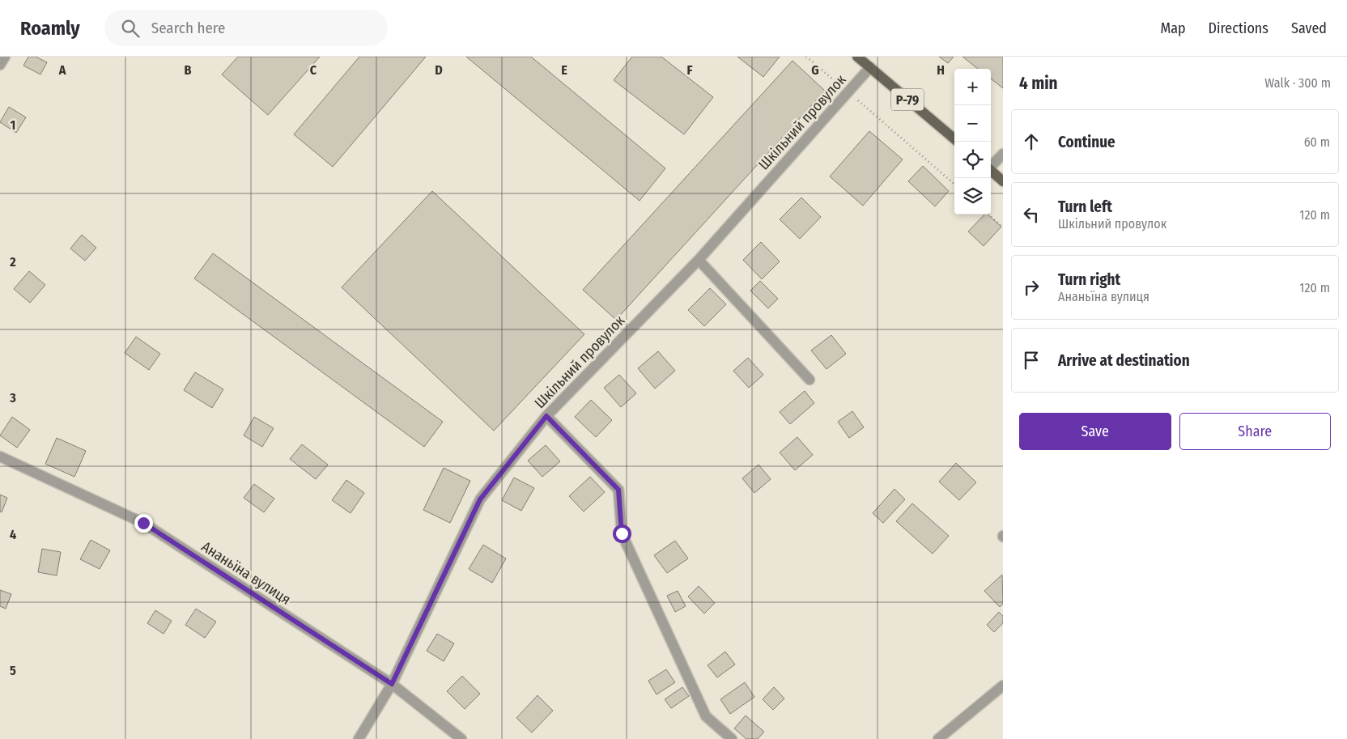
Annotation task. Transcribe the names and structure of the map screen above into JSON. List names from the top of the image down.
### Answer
{
  "streets": {
    "main road": ["Р-79"],
    "street": ["Шкільний провулок", "Ананьїна вулиця"]
  },
  "crossings": [
    ["Р-79", "Шкільний провулок"],
    ["Шкільний провулок", "Ананьїна вулиця"]
  ],
  "page": {
    "header": "Roamly",
    "search": "Search here",
    "nav": ["Map", "Directions", "Saved"],
    "heading": ["4 min", "Walk · 300 m"],
    "map_buttons": ["+", "−"],
    "list": [
      ["Continue", "60 m"],
      ["Turn left", "Шкільний провулок", "120 m"],
      ["Turn right", "Ананьїна вулиця", "120 m"],
      "Arrive at destination"
    ],
    "buttons": ["Save", "Share"]
  },
  "grid": {
    "columns": [
      "A",
      "B",
      "C",
      "D",
      "E",
      "F",
      "G",
      "H"
    ],
    "rows": [
      "1",
      "2",
      "3",
      "4",
      "5"
    ]
  }
}
